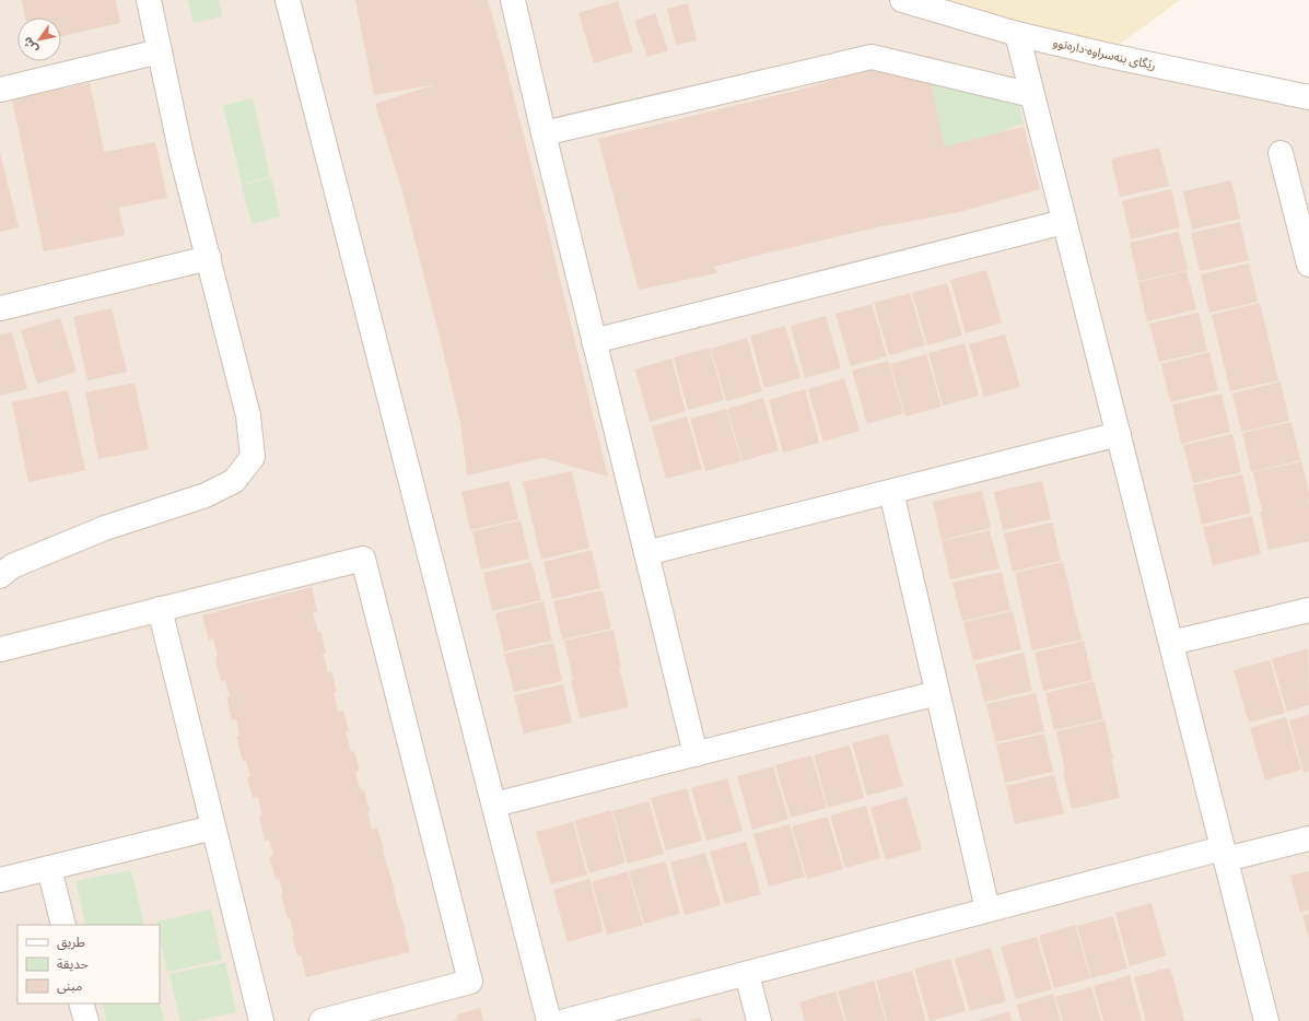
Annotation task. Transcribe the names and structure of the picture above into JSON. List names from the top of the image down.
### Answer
{
  "streets": {
    "street": ["رێگای بنەسراوە-دارەتوو"]
  },
  "legend": ["طريق", "حديقة", "مبنى"],
  "north": "bottom left"
}
